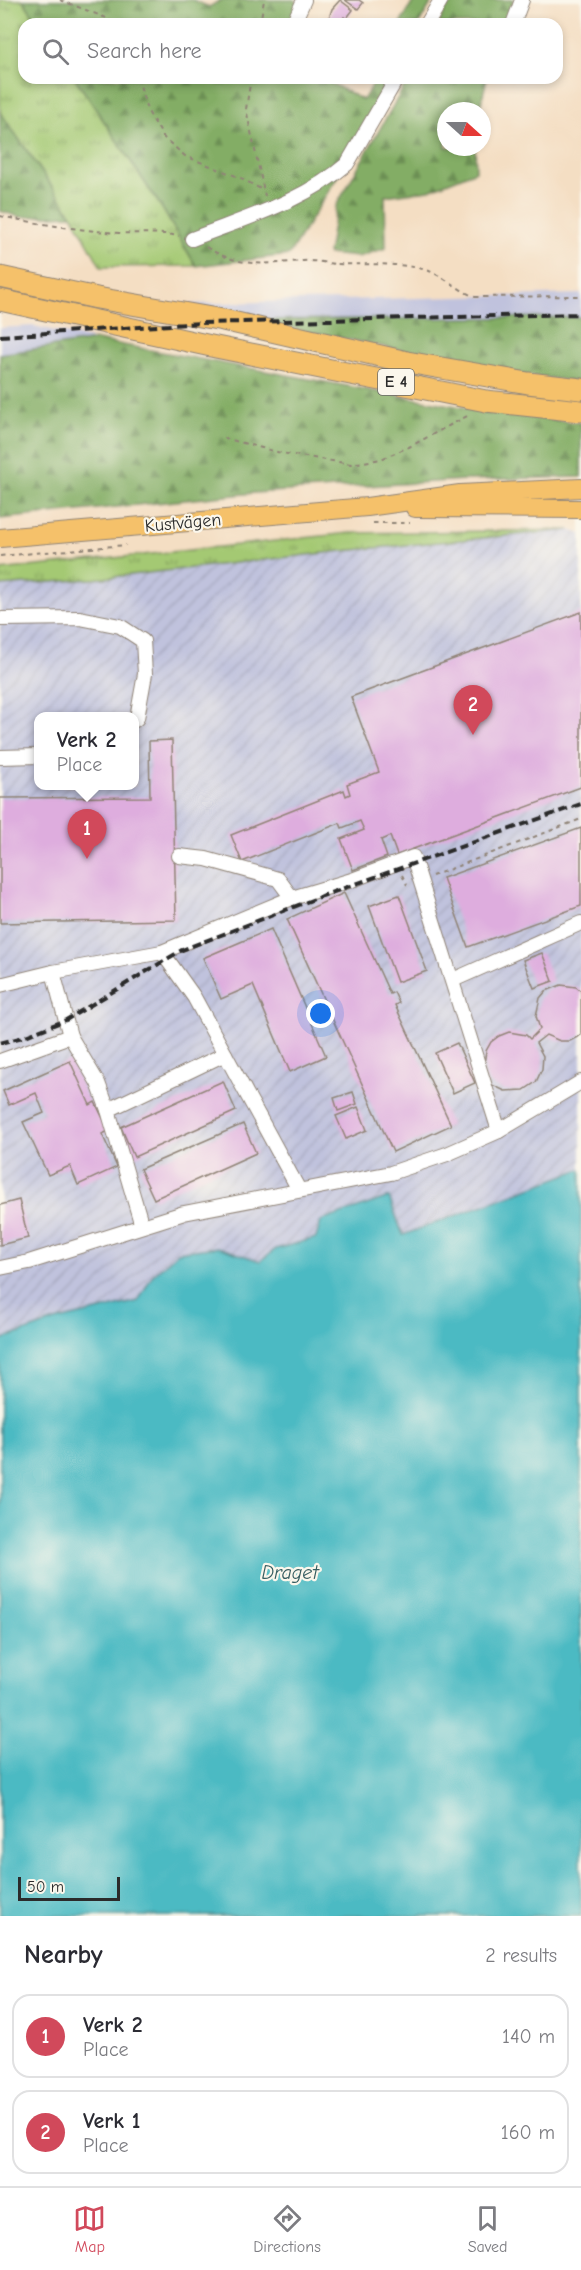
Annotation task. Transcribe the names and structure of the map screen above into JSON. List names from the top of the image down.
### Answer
{
  "streets": {
    "highway": ["E 4"],
    "main road": ["Kustvägen"]
  },
  "water": ["Draget"],
  "scale_bar": "50 m",
  "north": "right",
  "page": {
    "search": "Search here",
    "pins": ["2", "1"],
    "popup": ["Verk 2", "Place"],
    "scale": "50 m",
    "heading": ["Nearby", "2 results"],
    "list": [
      {
        "mark": "1",
        "name": "Verk 2",
        "note": "Place",
        "value": "140 m"
      },
      {
        "mark": "2",
        "name": "Verk 1",
        "note": "Place",
        "value": "160 m"
      }
    ],
    "nav": ["Map", "Directions", "Saved"]
  }
}
